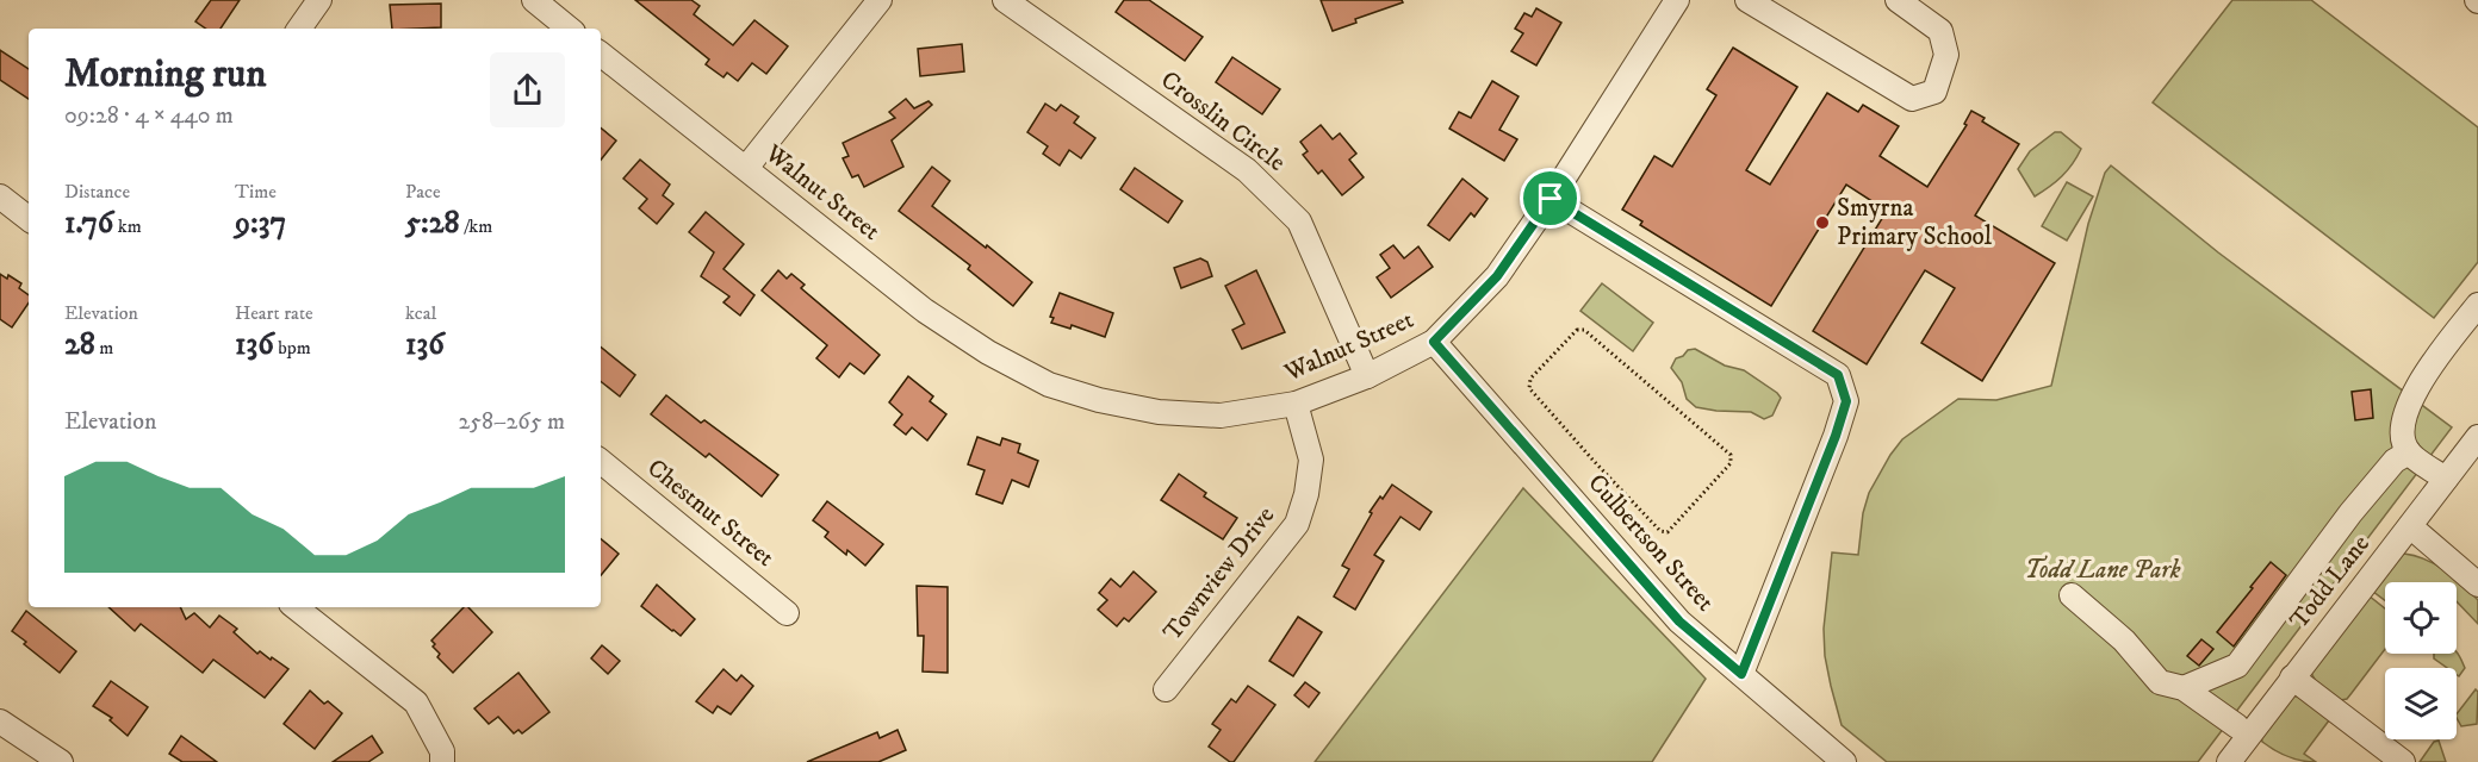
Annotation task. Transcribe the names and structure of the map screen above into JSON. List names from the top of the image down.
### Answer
{
  "streets": {
    "street": [
      "Crosslin Circle",
      "Walnut Street",
      "Chestnut Street",
      "Culbertson Street",
      "Townview Drive",
      "Todd Lane"
    ]
  },
  "crossings": [
    ["Crosslin Circle", "Walnut Street"],
    ["Walnut Street", "Culbertson Street"],
    ["Walnut Street", "Townview Drive"]
  ],
  "parks": ["Todd Lane Park"],
  "places": ["Smyrna Primary School"],
  "page": {
    "heading": ["Morning run", "09:28 · 4 × 440 m"],
    "stats": [
      ["Distance", "1.76 km"],
      ["Time", "9:37"],
      ["Pace", "5:28 /km"],
      ["Elevation", "28 m"],
      ["Heart rate", "136 bpm"],
      ["kcal", "136"]
    ],
    "chart": ["Elevation", "258–265 m"]
  }
}
